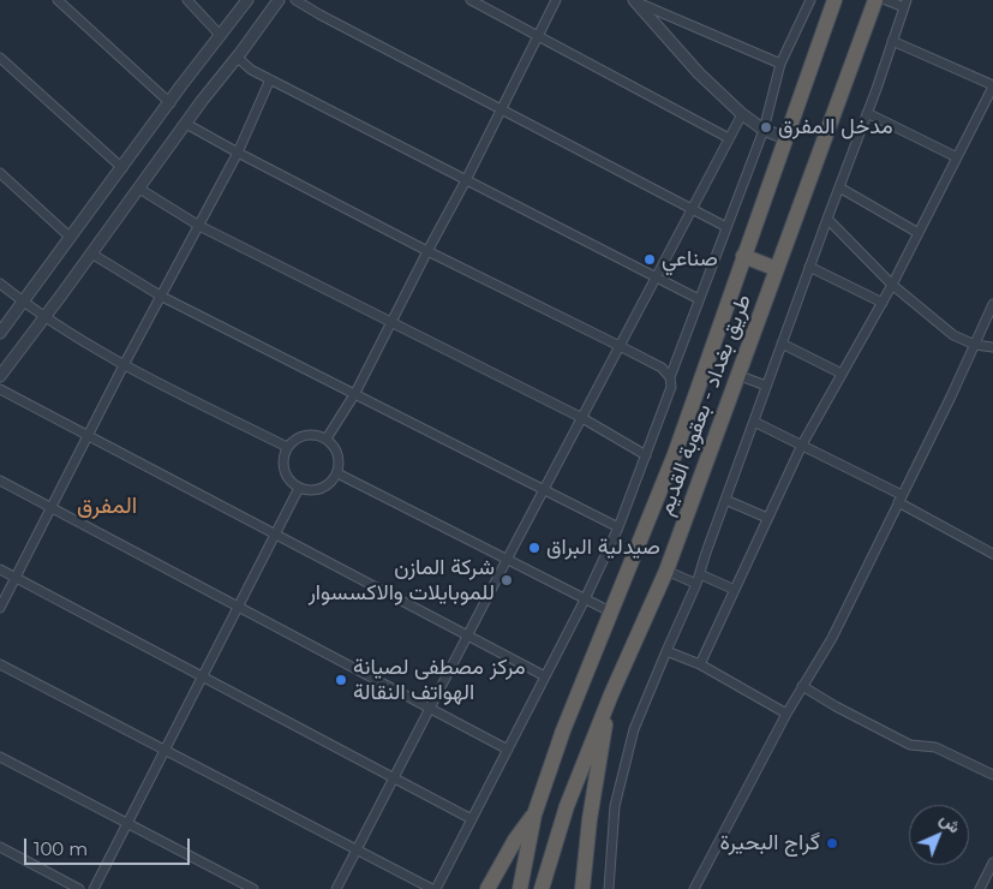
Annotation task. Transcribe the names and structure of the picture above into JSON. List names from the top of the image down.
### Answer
{
  "streets": {
    "highway": ["طريق بغداد - بعقوبة القديم"]
  },
  "districts": ["المفرق"],
  "places": [
    "مدخل المفرق",
    "صناعي",
    "صيدلية البراق",
    "شركة المازن للموبايلات والاكسسوار",
    "مركز مصطفى لصيانة الهواتف النقالة",
    "گراج البحيرة"
  ],
  "scale_bar": "100 m",
  "north": "top right"
}
